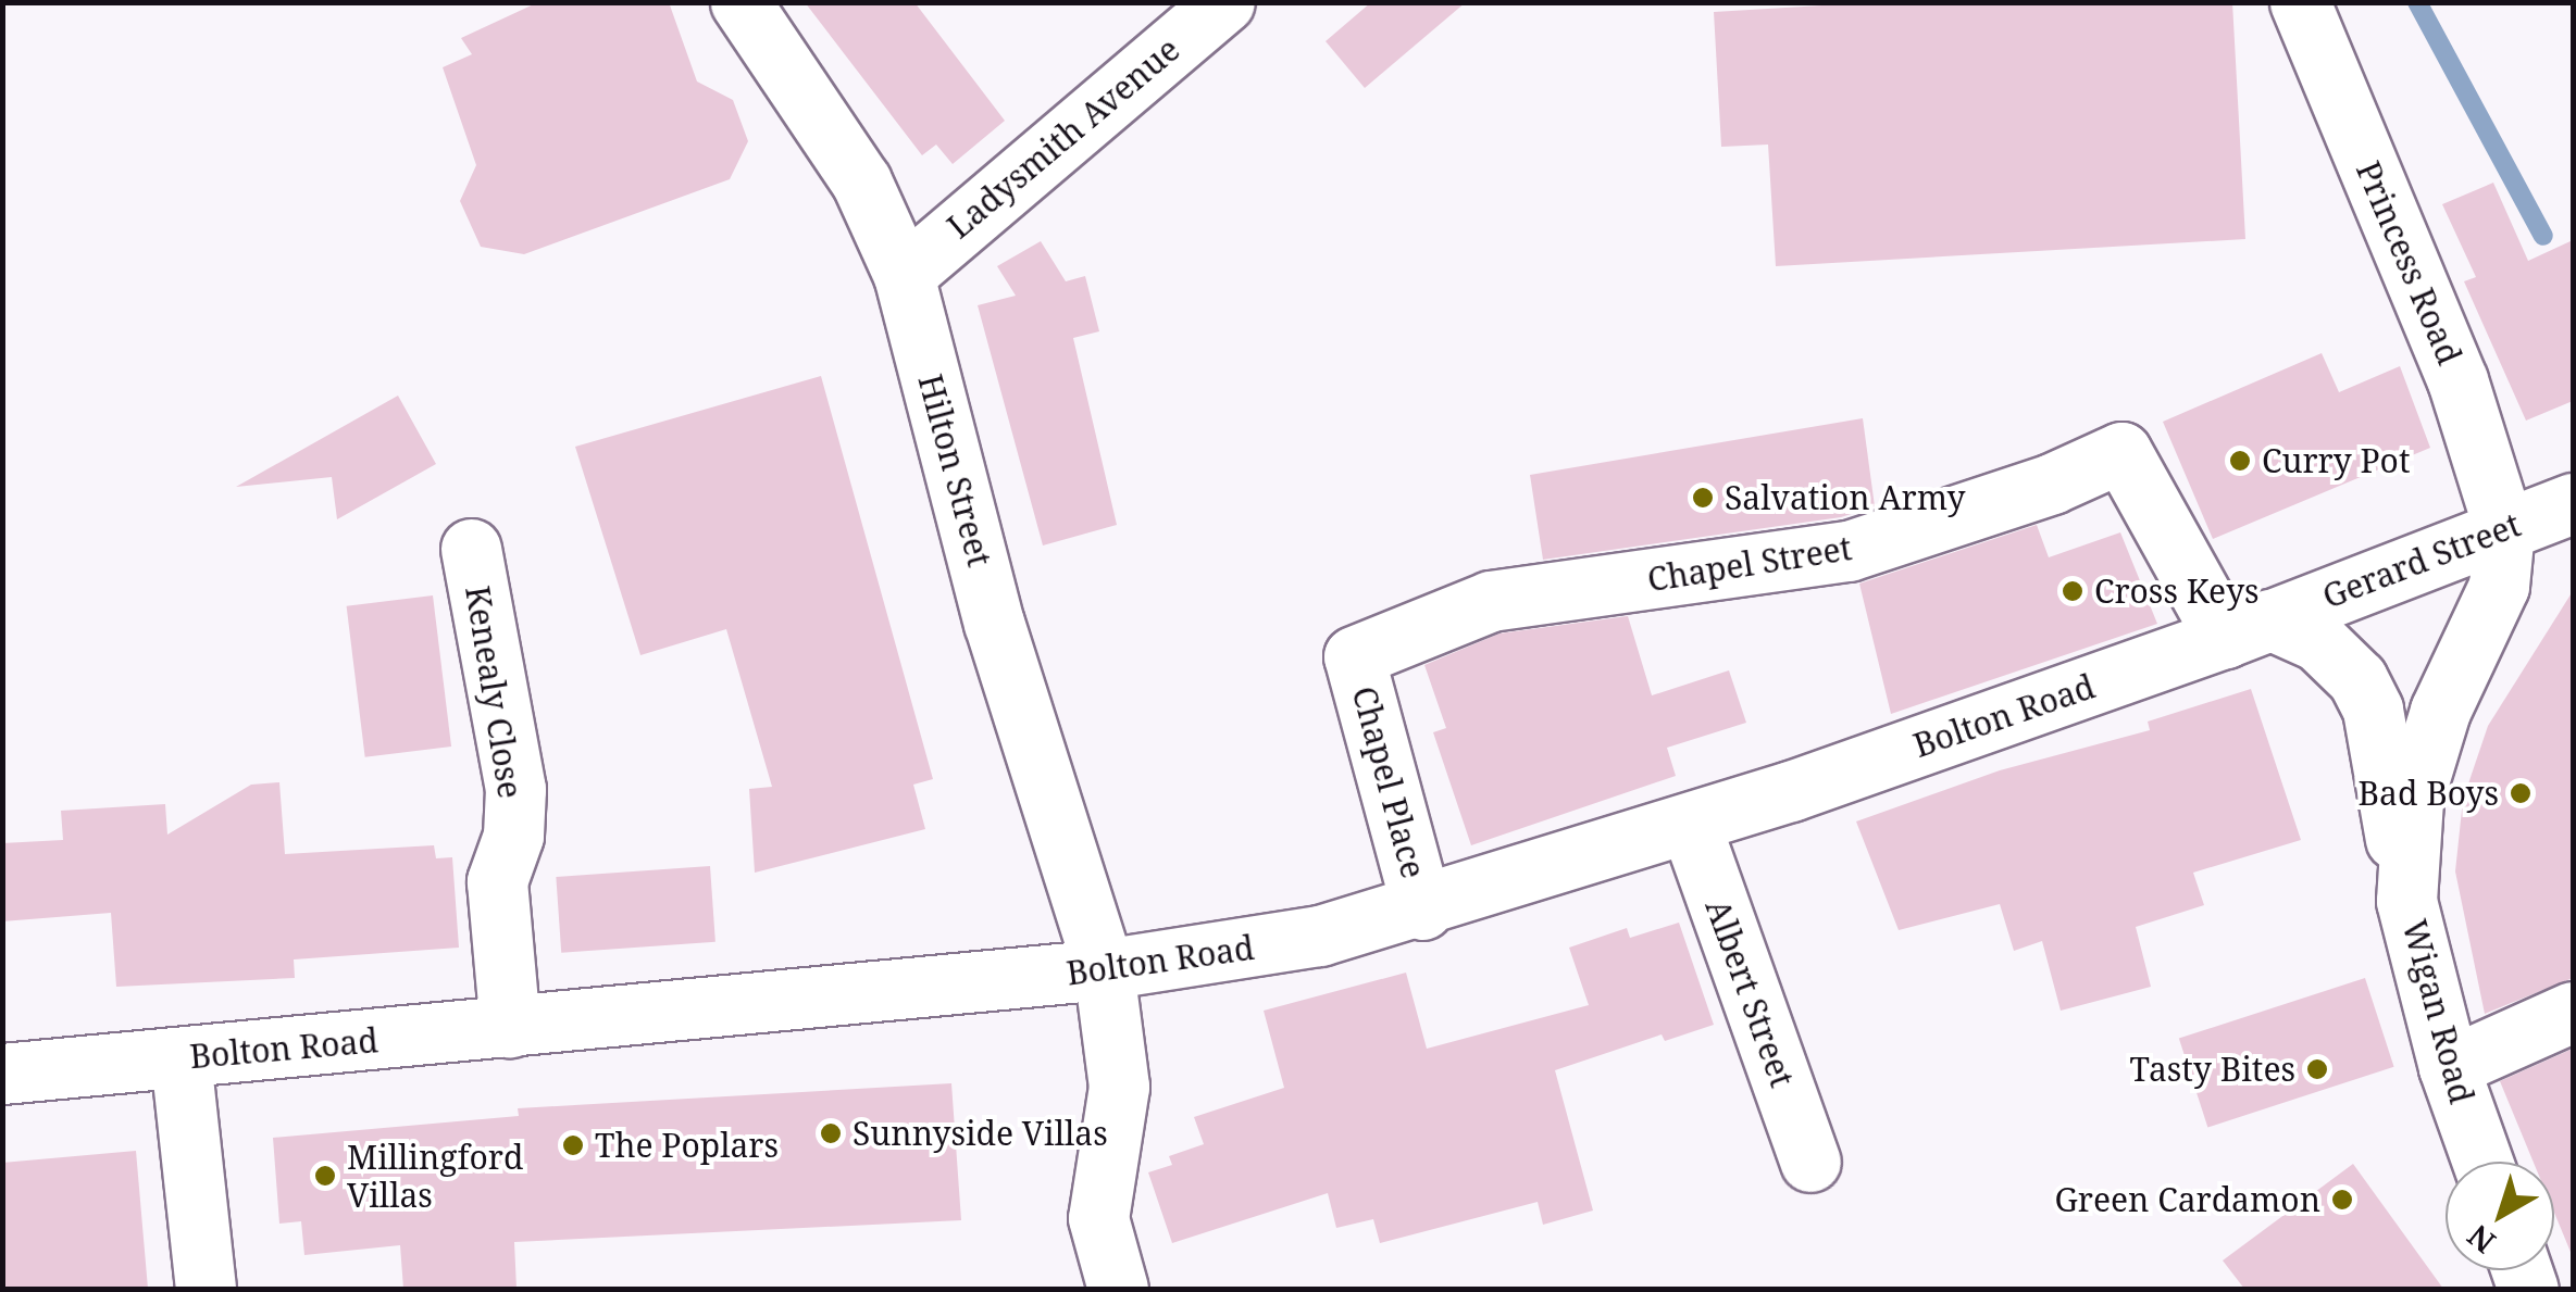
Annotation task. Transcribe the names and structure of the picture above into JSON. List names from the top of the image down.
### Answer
{
  "streets": {
    "street": [
      "Ladysmith Avenue",
      "Princess Road",
      "Hilton Street",
      "Gerard Street",
      "Chapel Street",
      "Kenealy Close",
      "Bolton Road",
      "Chapel Place",
      "Albert Street",
      "Wigan Road"
    ]
  },
  "crossings": [
    ["Ladysmith Avenue", "Hilton Street"],
    ["Princess Road", "Gerard Street"],
    ["Princess Road", "Wigan Road"],
    ["Hilton Street", "Bolton Road"],
    ["Gerard Street", "Chapel Street"],
    ["Gerard Street", "Bolton Road"],
    ["Gerard Street", "Wigan Road"],
    ["Chapel Street", "Bolton Road"],
    ["Chapel Street", "Chapel Place"],
    ["Kenealy Close", "Bolton Road"],
    ["Bolton Road", "Chapel Place"],
    ["Bolton Road", "Albert Street"]
  ],
  "places": [
    "Curry Pot",
    "Salvation Army",
    "Cross Keys",
    "Bad Boys",
    "Tasty Bites",
    "Sunnyside Villas",
    "The Poplars",
    "Millingford Villas",
    "Green Cardamon"
  ],
  "north": "bottom left"
}
